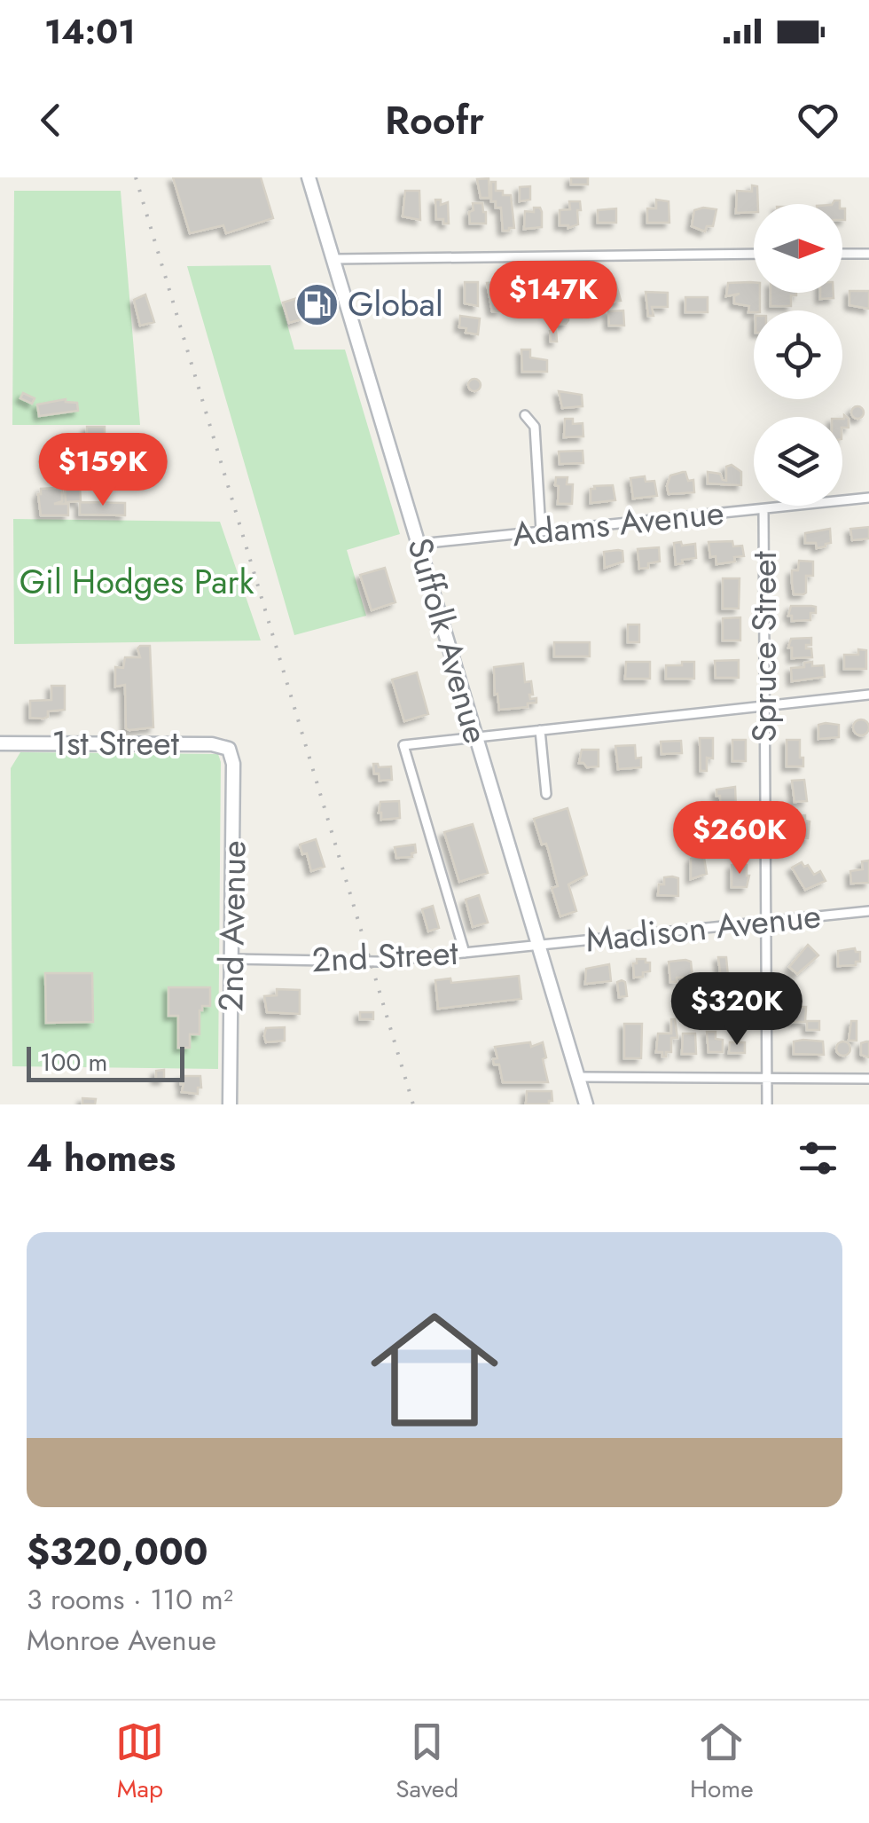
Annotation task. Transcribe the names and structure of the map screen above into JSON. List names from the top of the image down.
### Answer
{
  "streets": {
    "main road": ["Suffolk Avenue", "1st Street", "2nd Avenue"],
    "street": [
      "Adams Avenue",
      "Spruce Street",
      "Madison Avenue",
      "2nd Street"
    ]
  },
  "crossings": [
    ["Adams Avenue", "Suffolk Avenue"],
    ["Adams Avenue", "Spruce Street"],
    ["Suffolk Avenue", "Madison Avenue"],
    ["Suffolk Avenue", "2nd Street"],
    ["Spruce Street", "Madison Avenue"],
    ["1st Street", "2nd Avenue"],
    ["2nd Avenue", "2nd Street"],
    ["Madison Avenue", "2nd Street"]
  ],
  "parks": ["Gil Hodges Park"],
  "places": {
    "fuel station": ["Global"]
  },
  "scale_bar": "100 m",
  "north": "right",
  "page": {
    "status": "14:01",
    "header": "Roofr",
    "price": [
      "$147K",
      "$159K",
      "$260K",
      "$320K"
    ],
    "scale": "100 m",
    "heading": "4 homes",
    "list": [
      {
        "name": "$320,000",
        "note": "3 rooms · 110 m² · Monroe Avenue"
      }
    ],
    "tabs": ["Map", "Saved", "Home"]
  }
}
